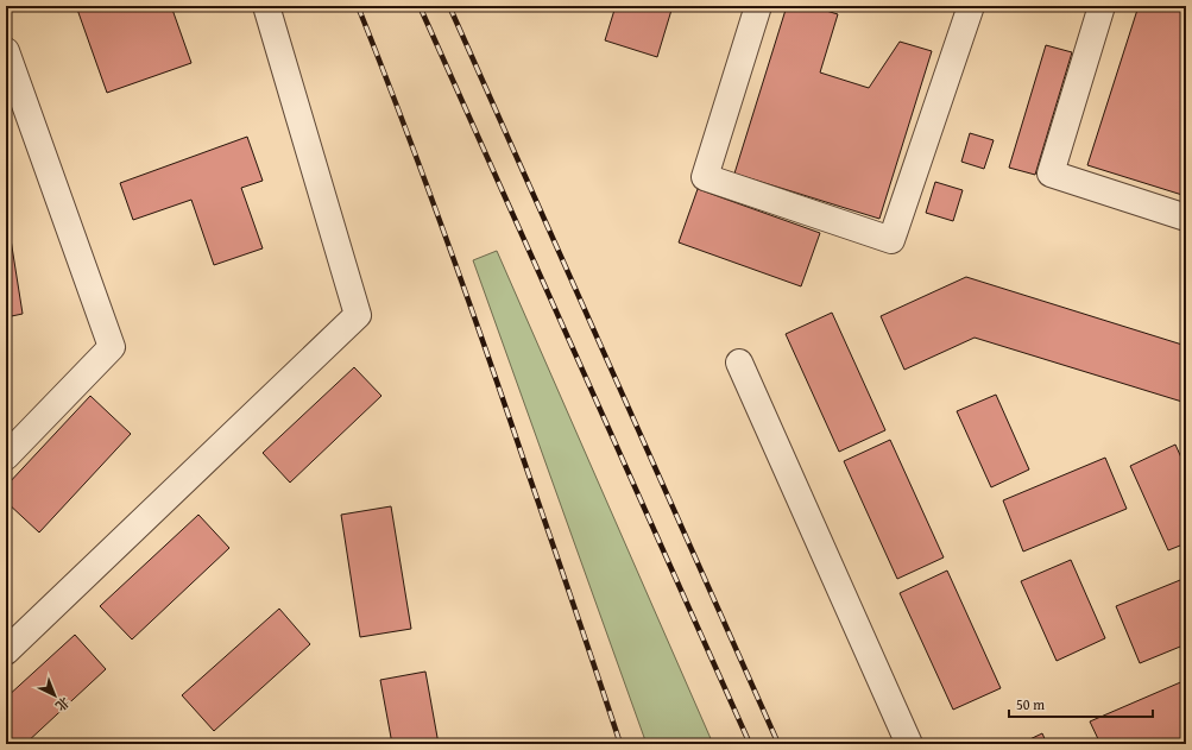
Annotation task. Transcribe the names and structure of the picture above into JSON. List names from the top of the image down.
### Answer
{
  "scale_bar": "50 m",
  "north": "bottom right"
}
